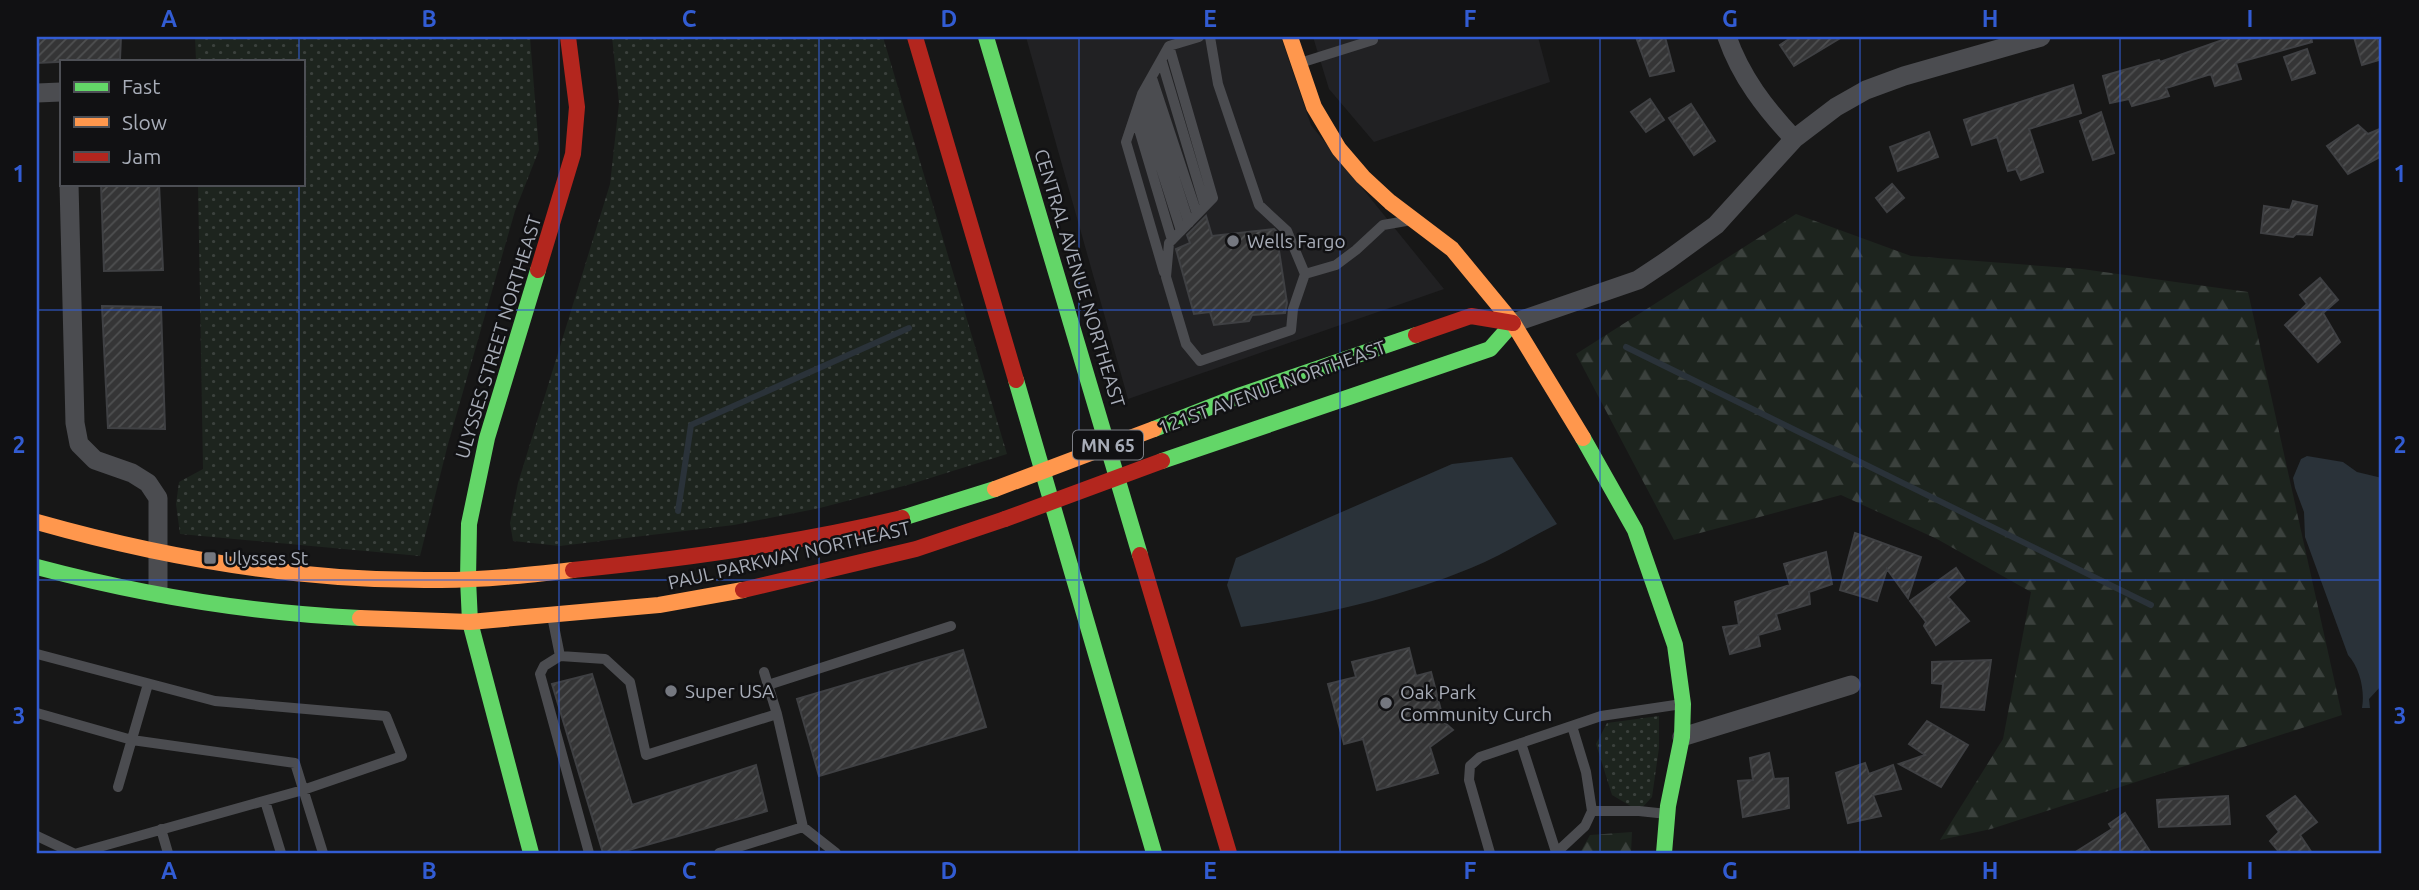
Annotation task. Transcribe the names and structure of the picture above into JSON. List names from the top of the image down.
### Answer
{
  "streets": {
    "main road": [
      "CENTRAL AVENUE NORTHEAST",
      "ULYSSES STREET NORTHEAST",
      "121ST AVENUE NORTHEAST",
      "MN 65",
      "PAUL PARKWAY NORTHEAST"
    ]
  },
  "crossings": [
    ["ULYSSES STREET NORTHEAST", "PAUL PARKWAY NORTHEAST"],
    ["121ST AVENUE NORTHEAST", "PAUL PARKWAY NORTHEAST"]
  ],
  "places": {
    "other": ["Wells Fargo", "Super USA", "Oak Park Community Curch"],
    "transit": ["Ulysses St"]
  },
  "legend": ["Fast", "Slow", "Jam"],
  "grid": {
    "columns": [
      "A",
      "B",
      "C",
      "D",
      "E",
      "F",
      "G",
      "H",
      "I"
    ],
    "rows": ["1", "2", "3"]
  }
}
